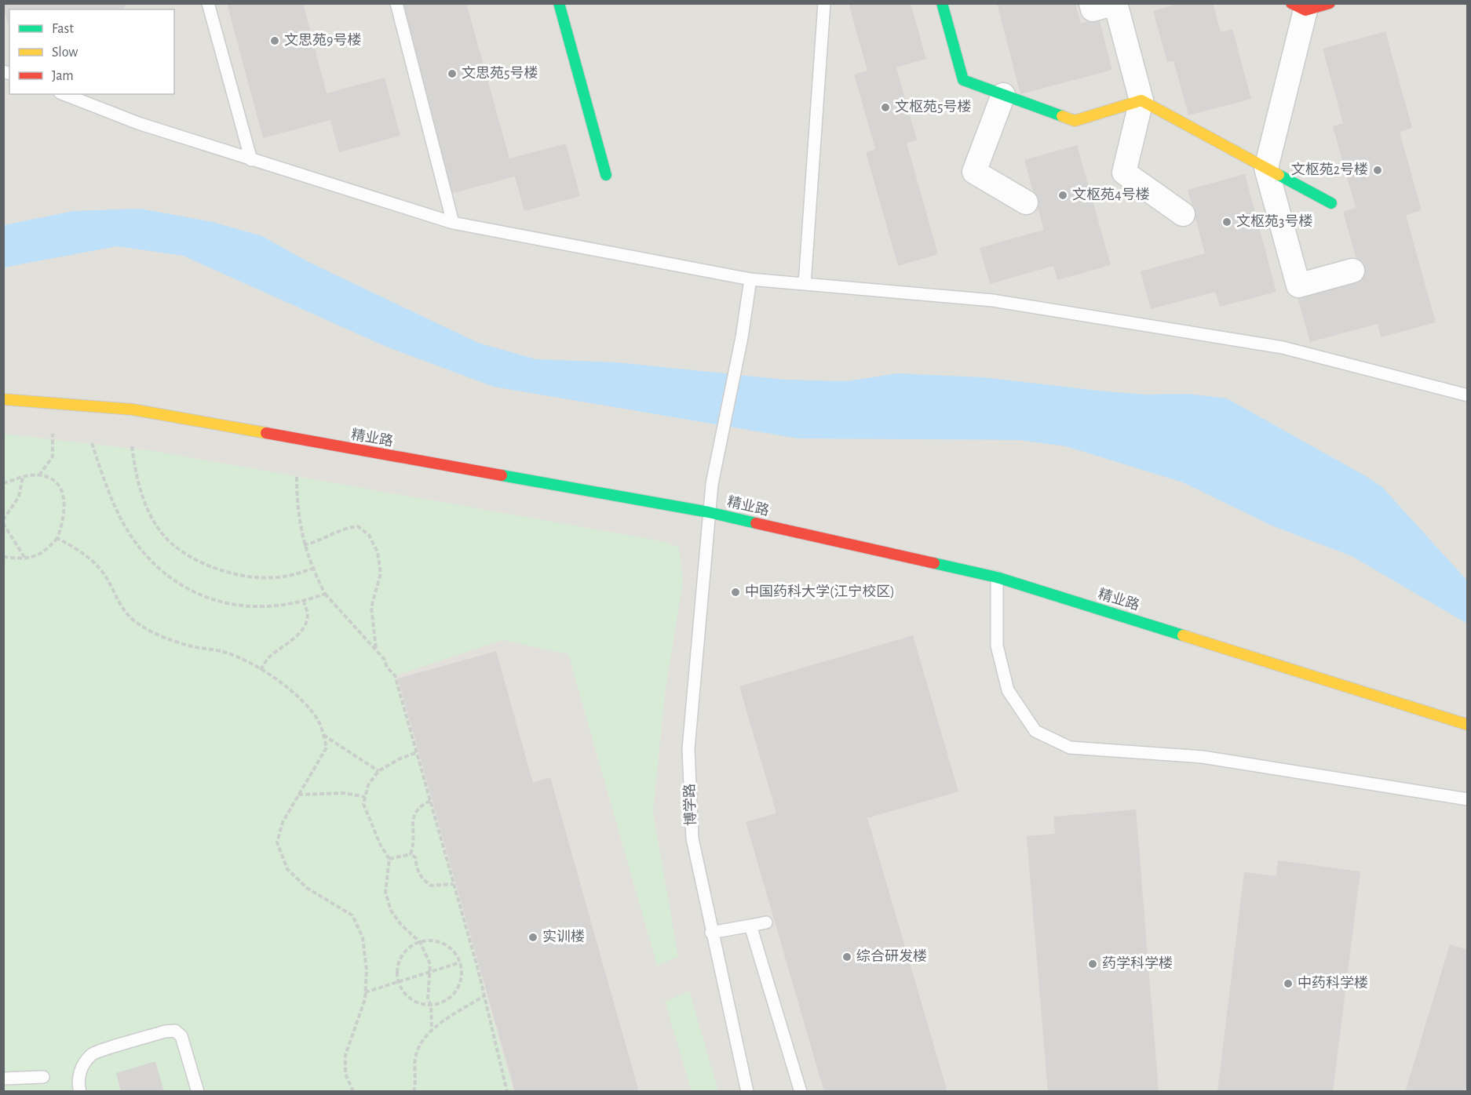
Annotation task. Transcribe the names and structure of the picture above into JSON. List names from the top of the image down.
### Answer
{
  "streets": {
    "street": ["精业路"],
    "lane": ["博学路"]
  },
  "crossings": [
    ["精业路", "博学路"]
  ],
  "places": [
    "文思苑9号楼",
    "文思苑5号楼",
    "文枢苑5号楼",
    "文枢苑2号楼",
    "文枢苑4号楼",
    "文枢苑3号楼",
    "中国药科大学(江宁校区)",
    "实训楼",
    "综合研发楼",
    "药学科学楼",
    "中药科学楼"
  ],
  "legend": ["Fast", "Slow", "Jam"]
}
